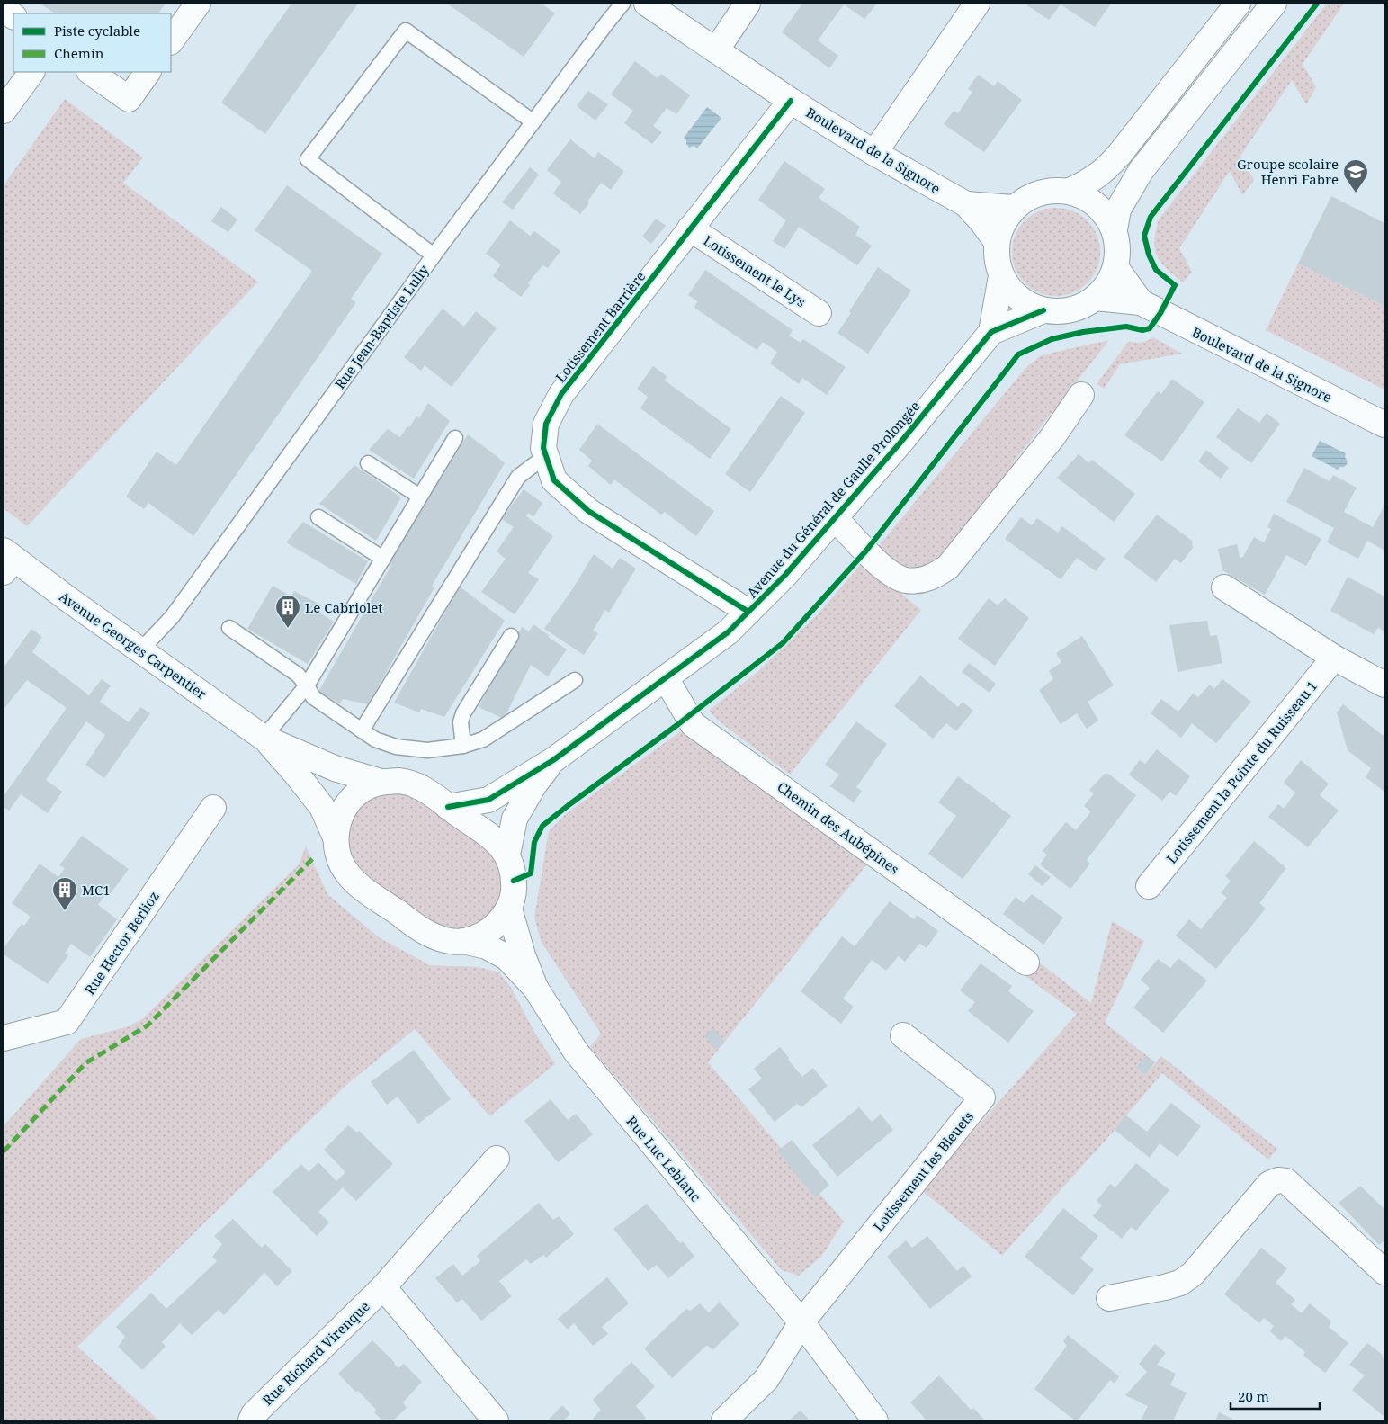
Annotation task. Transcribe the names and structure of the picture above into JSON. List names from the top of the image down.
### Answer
{
  "streets": {
    "street": [
      "Boulevard de la Signore",
      "Lotissement le Lys",
      "Lotissement Barrière",
      "Avenue du Général de Gaulle Prolongée",
      "Avenue Georges Carpentier",
      "Lotissement la Pointe du Ruisseau 1",
      "Chemin des Aubépines",
      "Rue Hector Berlioz",
      "Rue Luc Leblanc",
      "Lotissement les Bleuets",
      "Rue Richard Virenque"
    ],
    "lane": ["Rue Jean-Baptiste Lully"]
  },
  "crossings": [
    ["Boulevard de la Signore", "Lotissement Barrière"],
    ["Boulevard de la Signore", "Avenue du Général de Gaulle Prolongée"],
    ["Lotissement le Lys", "Lotissement Barrière"],
    ["Rue Jean-Baptiste Lully", "Avenue Georges Carpentier"],
    ["Lotissement Barrière", "Avenue du Général de Gaulle Prolongée"],
    ["Avenue du Général de Gaulle Prolongée", "Chemin des Aubépines"],
    ["Avenue Georges Carpentier", "Rue Luc Leblanc"],
    ["Rue Luc Leblanc", "Lotissement les Bleuets"]
  ],
  "places": {
    "school or university": ["Groupe scolaire Henri Fabre"],
    "building": ["Le Cabriolet", "MC1"]
  },
  "legend": ["Piste cyclable", "Chemin"],
  "scale_bar": "20 m"
}
